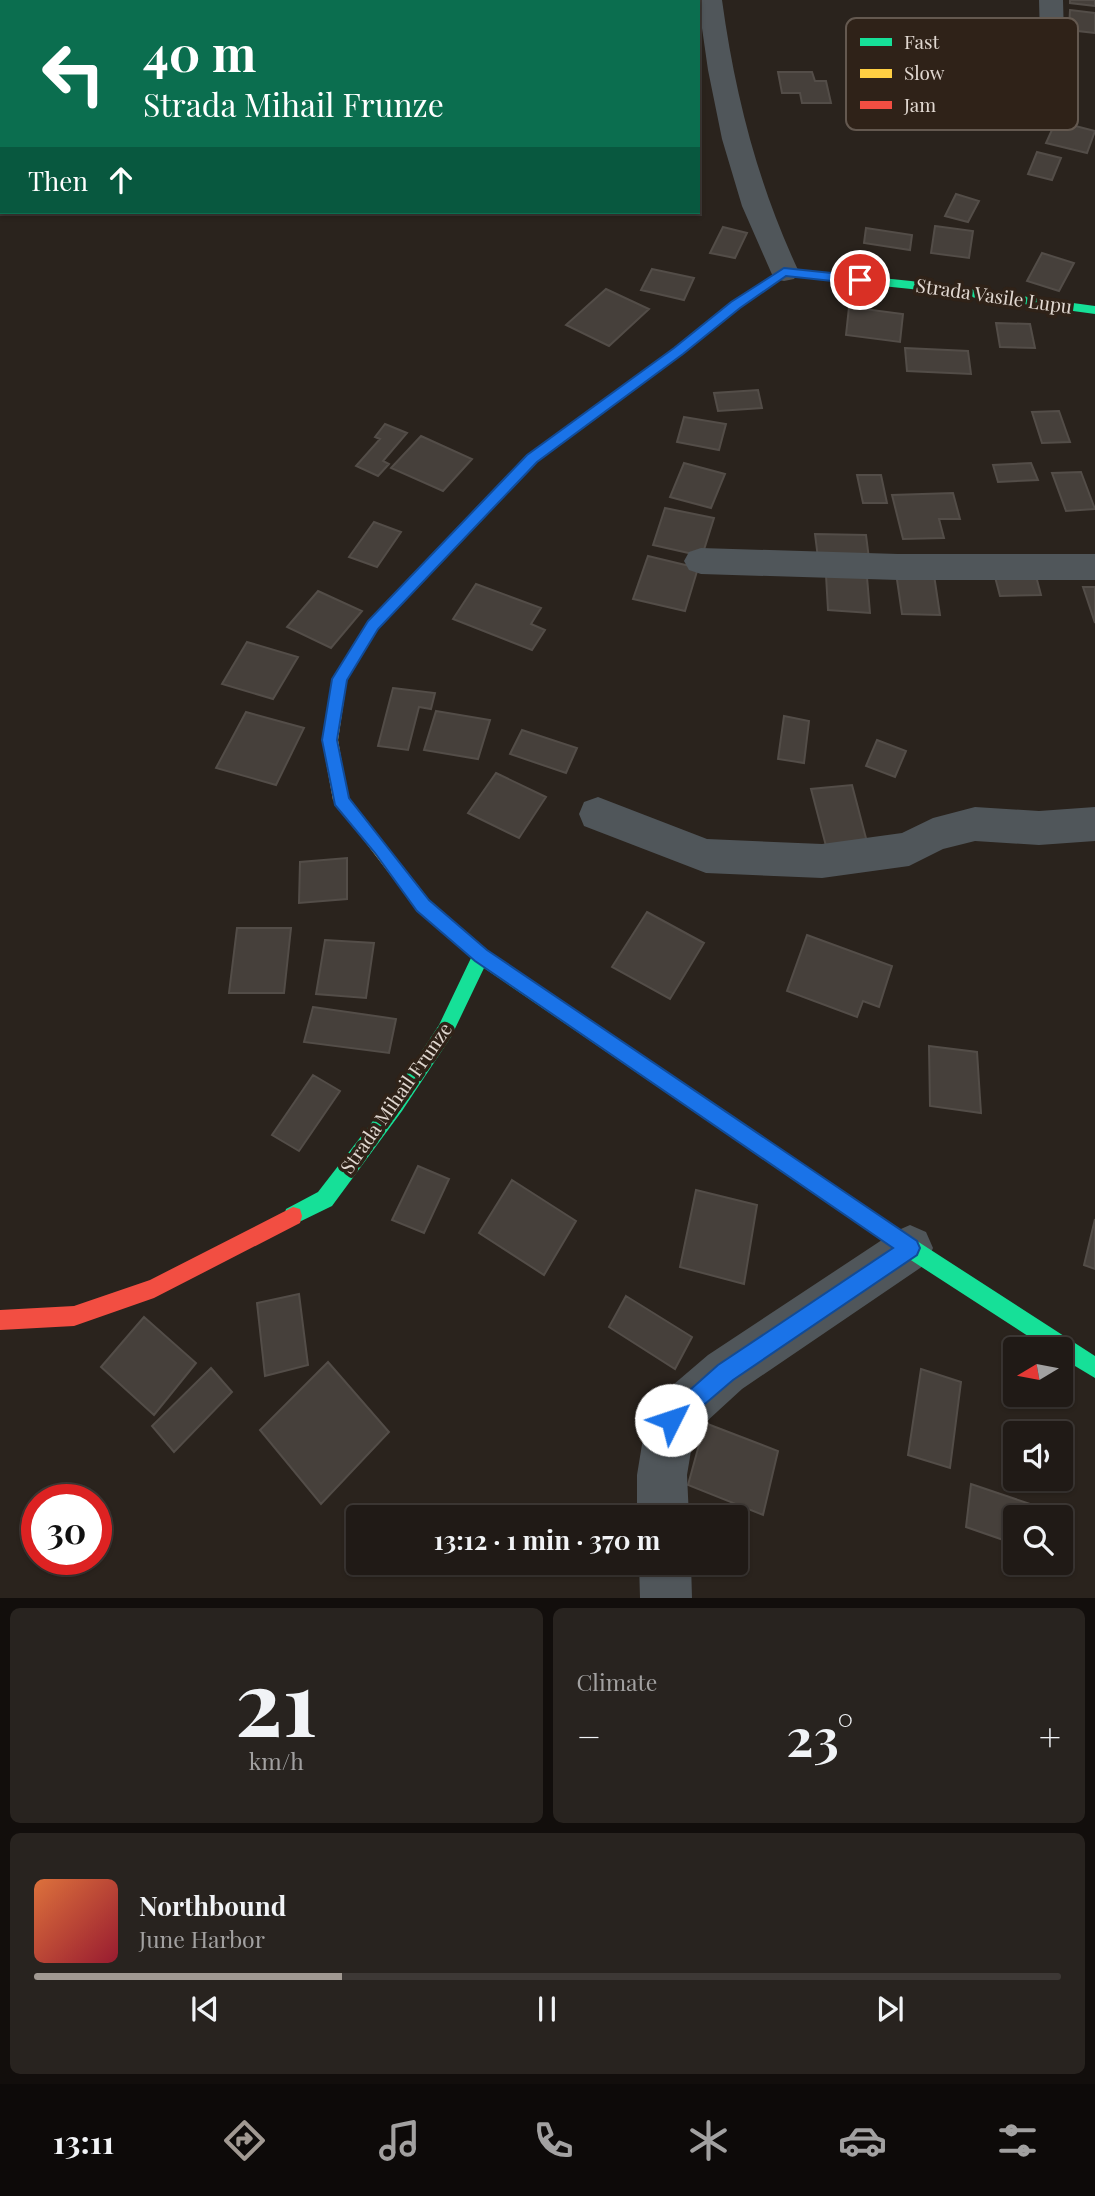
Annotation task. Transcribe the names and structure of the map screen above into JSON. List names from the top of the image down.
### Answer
{
  "streets": {
    "street": ["Strada Vasile Lupu", "Strada Mihail Frunze"]
  },
  "legend": ["Fast", "Slow", "Jam"],
  "north": "left",
  "page": {
    "turn": ["40 m", "Strada Mihail Frunze"],
    "then": "Then",
    "limit": "30",
    "trip": "13:12 · 1 min · 370 m",
    "tile": [
      ["21", "km/h"],
      "Climate"
    ],
    "heat": ["−", "23°", "+"],
    "song": ["Northbound", "June Harbor"],
    "tabs": "13:11"
  }
}
